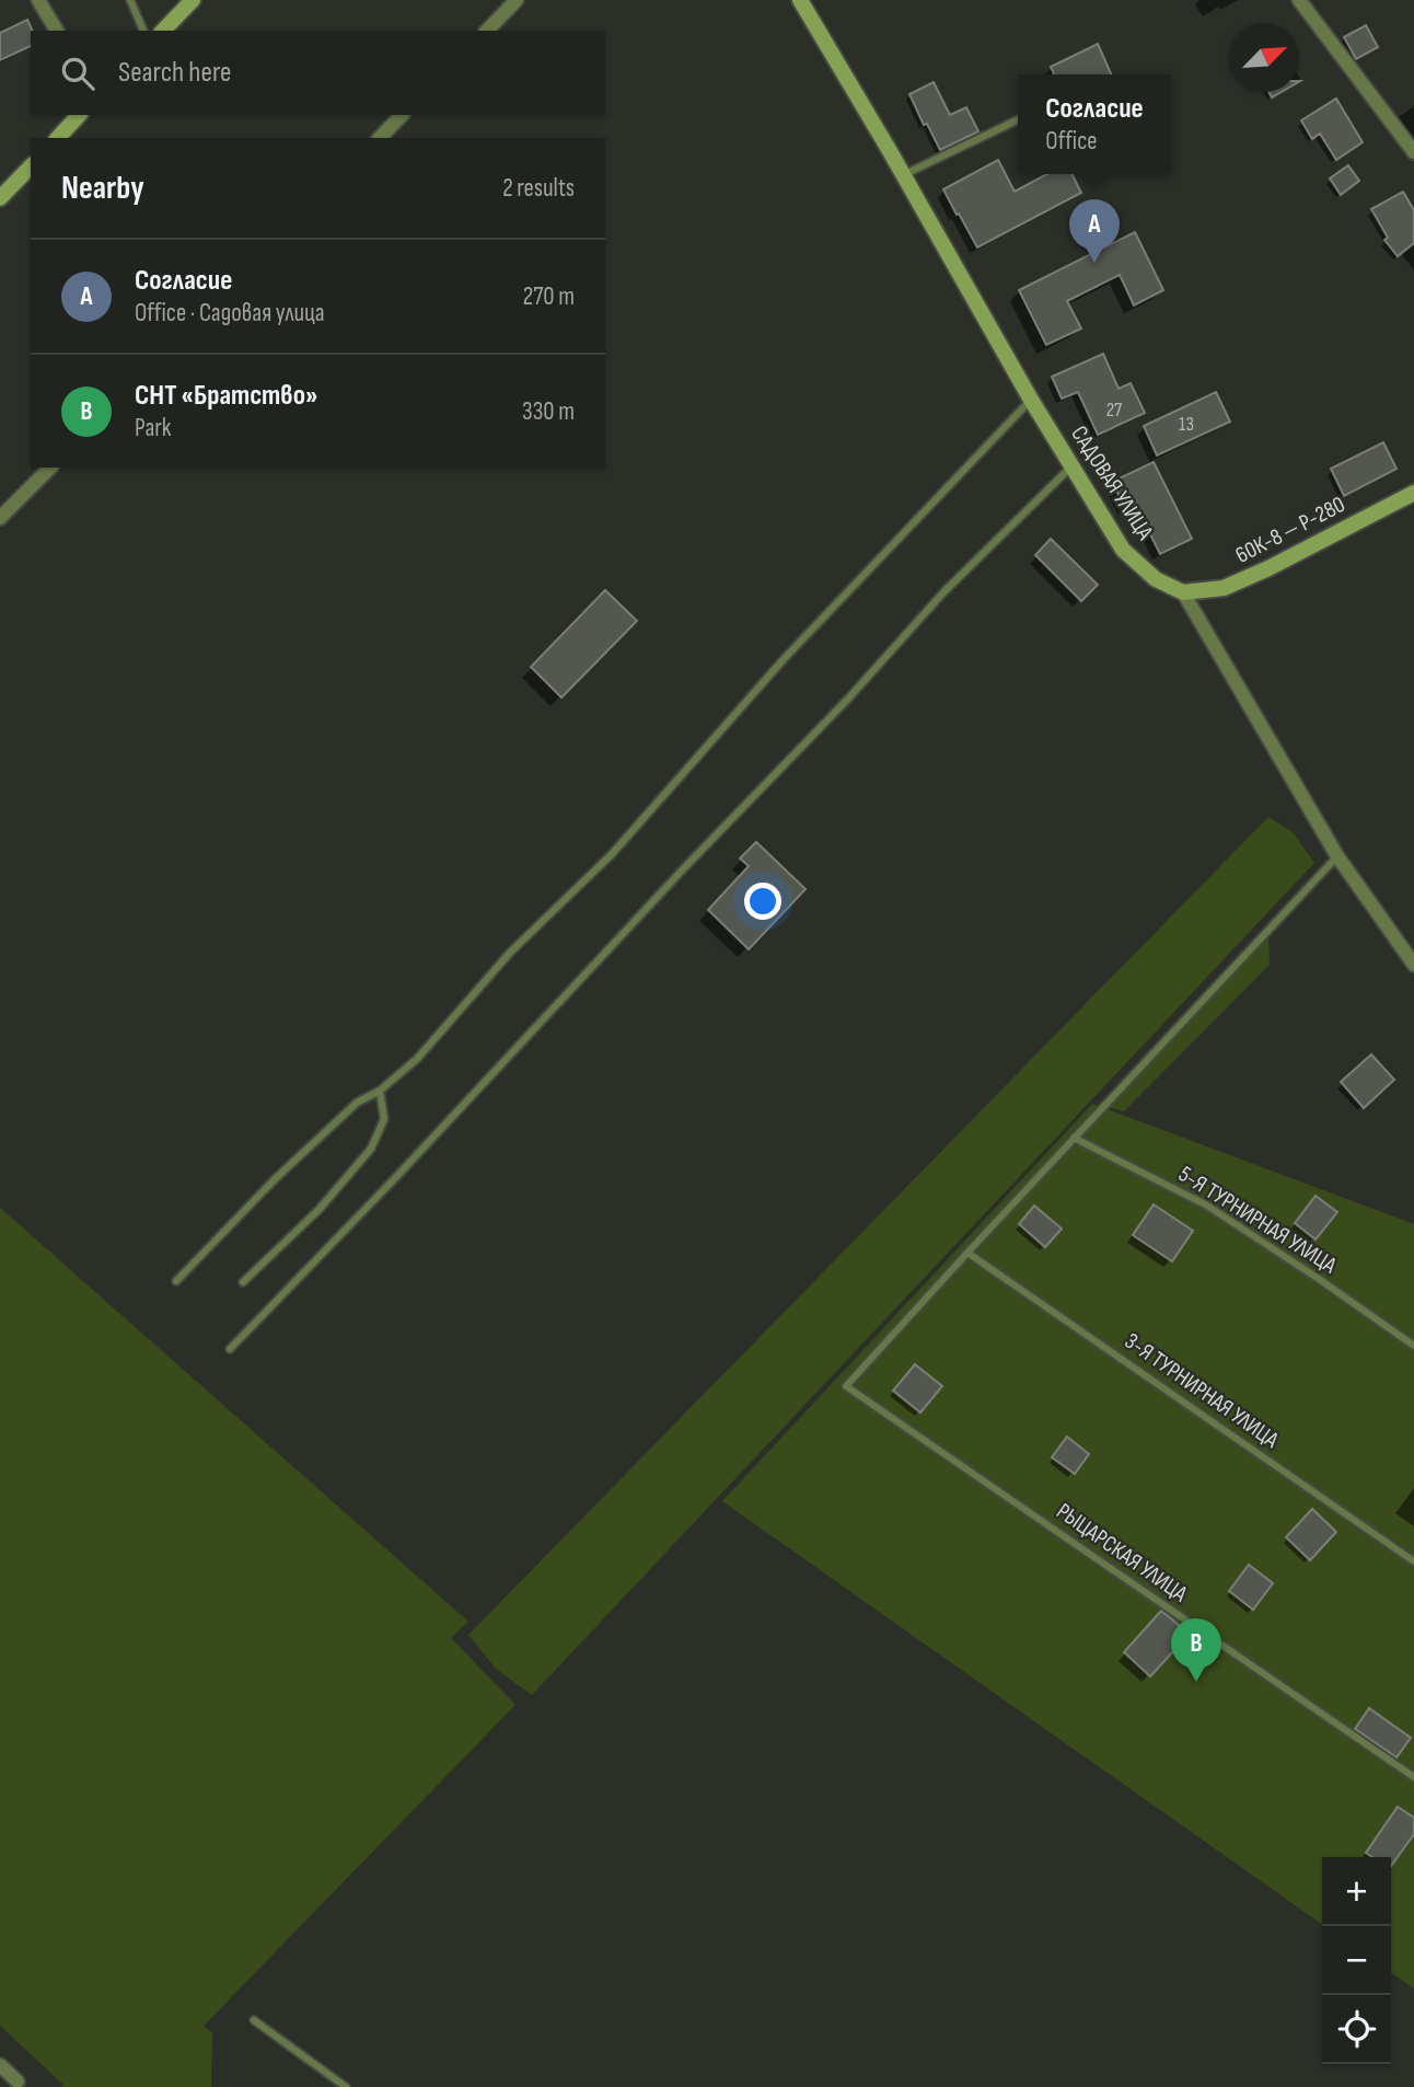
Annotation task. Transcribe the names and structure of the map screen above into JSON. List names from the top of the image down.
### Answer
{
  "streets": {
    "street": ["САДОВАЯ УЛИЦА", "60К-8 — Р-280"],
    "lane": ["5-Я ТУРНИРНАЯ УЛИЦА", "3-Я ТУРНИРНАЯ УЛИЦА", "РЫЦАРСКАЯ УЛИЦА"]
  },
  "crossings": [
    ["САДОВАЯ УЛИЦА", "60К-8 — Р-280"],
    ["3-Я ТУРНИРНАЯ УЛИЦА", "РЫЦАРСКАЯ УЛИЦА"]
  ],
  "house_numbers": ["27", "13"],
  "north": "top right",
  "page": {
    "search": "Search here",
    "popup": ["Согласие", "Office"],
    "heading": ["Nearby", "2 results"],
    "pins": ["A", "B"],
    "list": [
      {
        "mark": "A",
        "name": "Согласие",
        "note": "Office · Садовая улица",
        "value": "270 m"
      },
      {
        "mark": "B",
        "name": "СНТ «Братство»",
        "note": "Park",
        "value": "330 m"
      }
    ],
    "map_buttons": ["+", "−"]
  }
}
